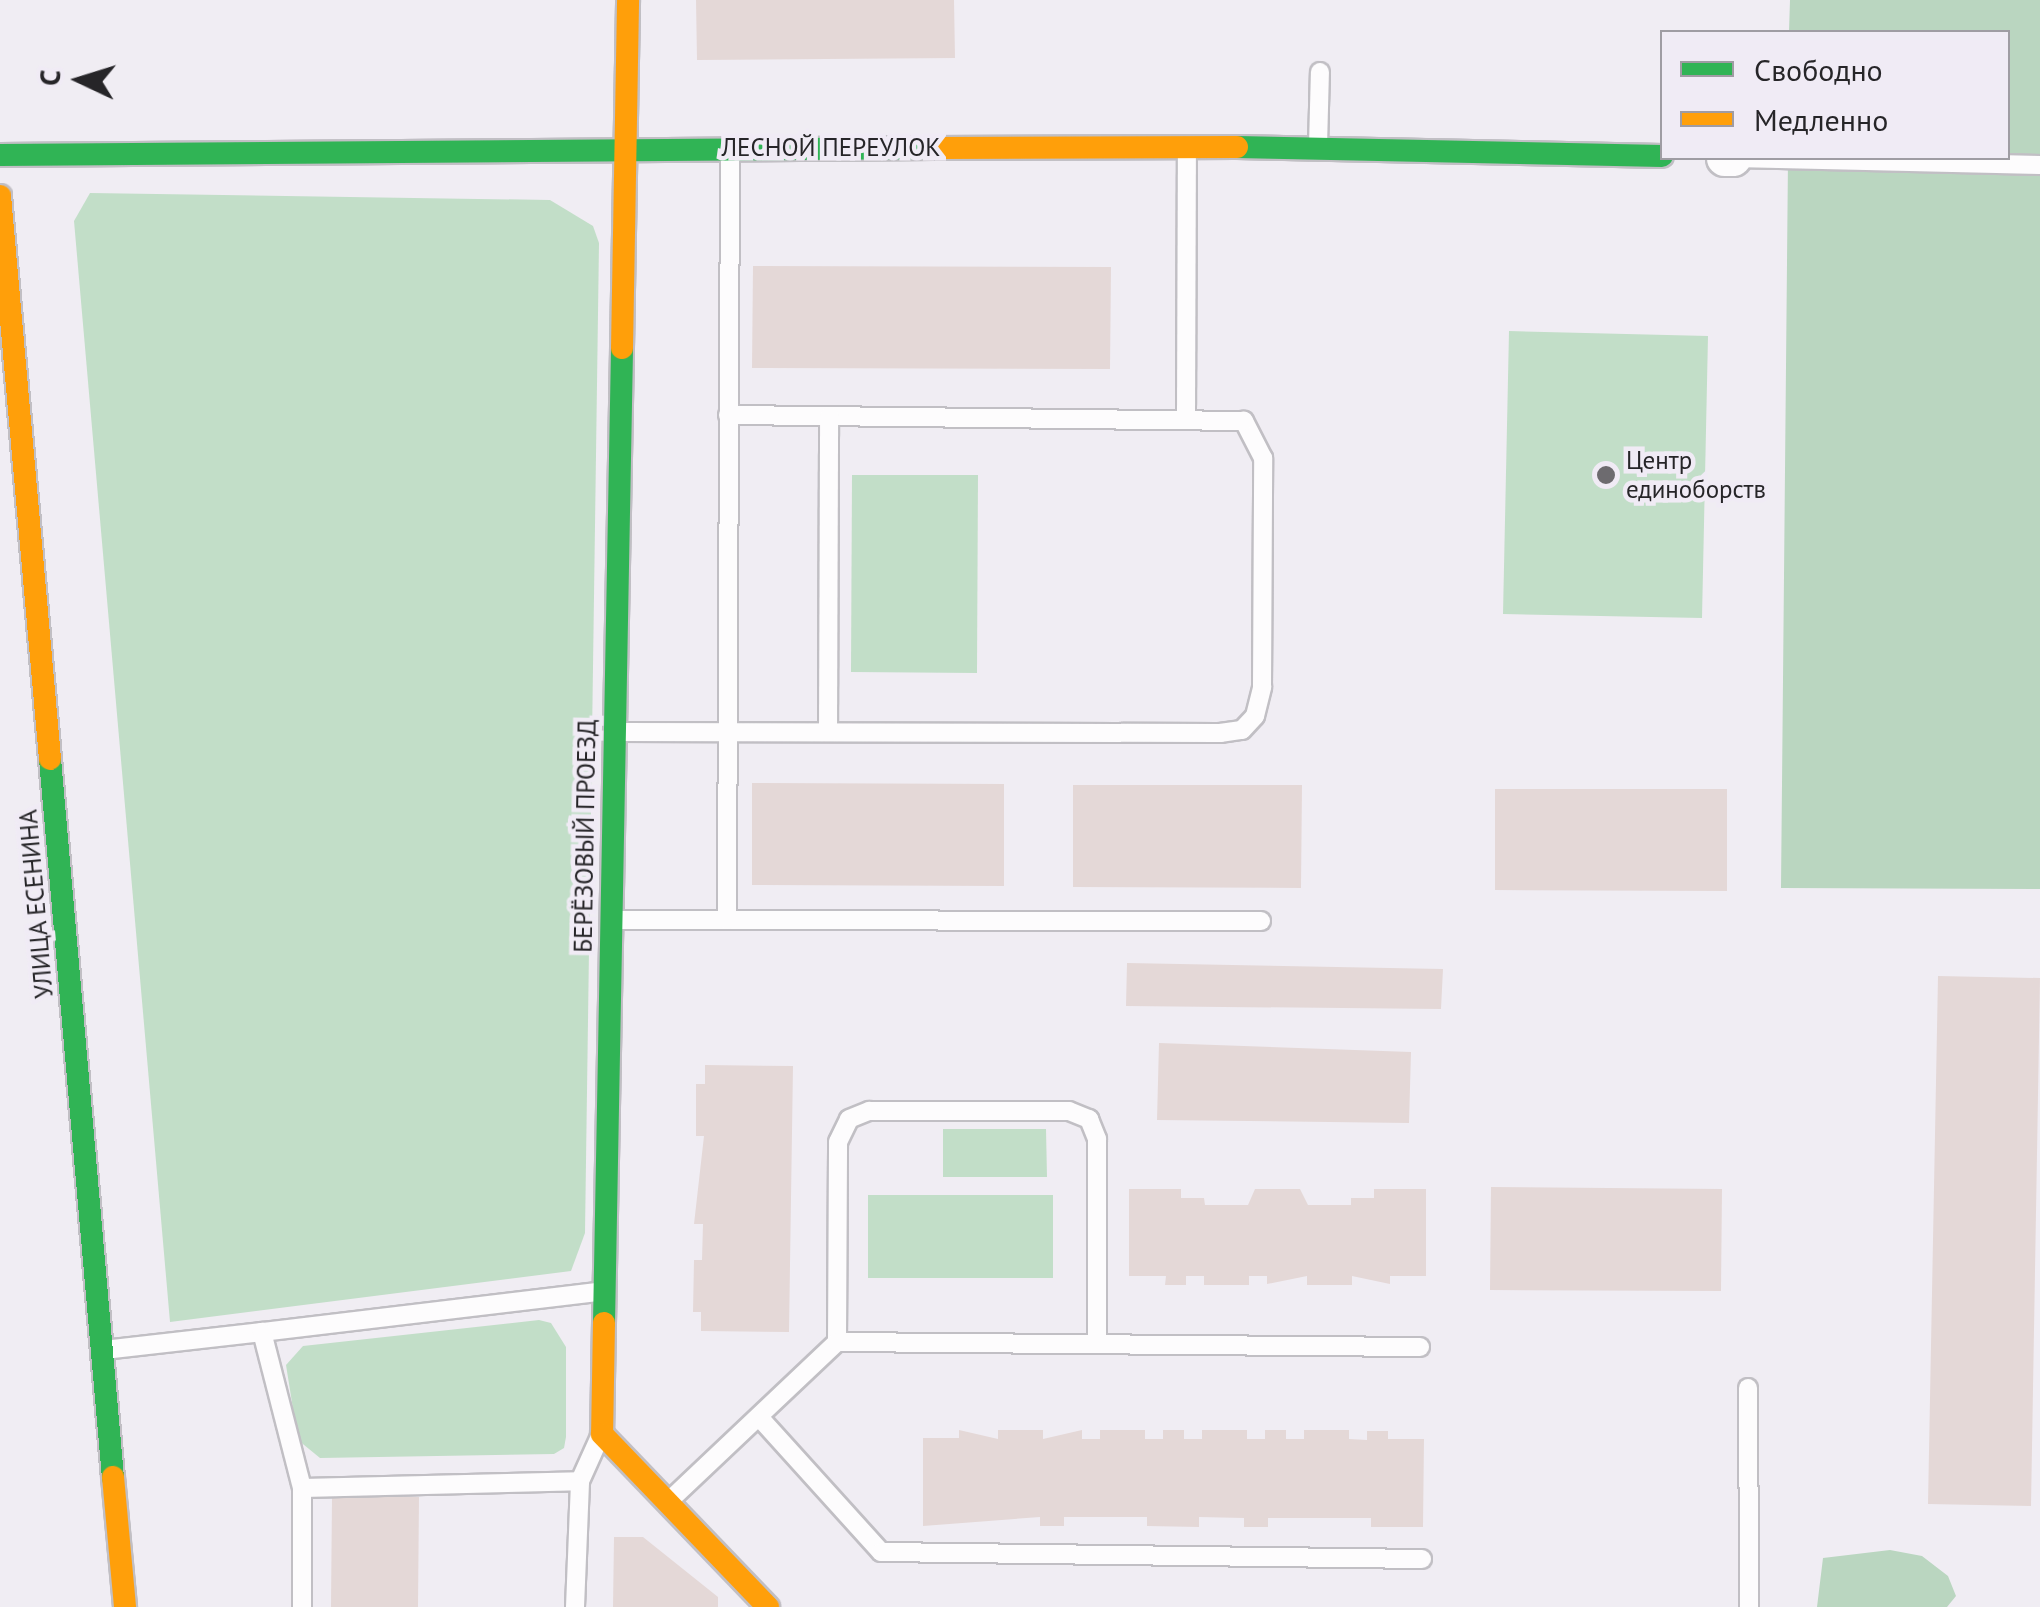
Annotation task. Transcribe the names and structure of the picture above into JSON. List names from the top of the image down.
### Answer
{
  "streets": {
    "street": ["ЛЕСНОЙ ПЕРЕУЛОК", "БЕРЁЗОВЫЙ ПРОЕЗД", "УЛИЦА ЕСЕНИНА"]
  },
  "crossings": [
    ["ЛЕСНОЙ ПЕРЕУЛОК", "БЕРЁЗОВЫЙ ПРОЕЗД"]
  ],
  "places": ["Центр единоборств"],
  "legend": ["Свободно", "Медленно"],
  "north": "left"
}
